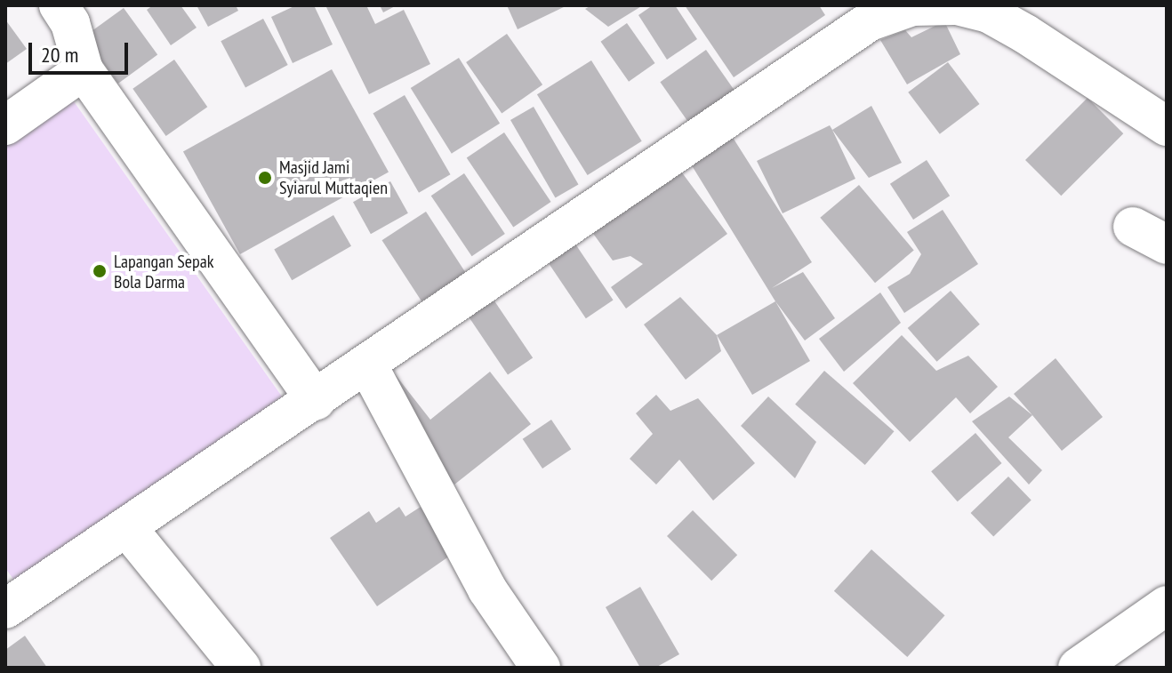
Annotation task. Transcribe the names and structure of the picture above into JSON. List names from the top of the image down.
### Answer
{
  "places": ["Masjid Jami Syiarul Muttaqien", "Lapangan Sepak Bola Darma"],
  "scale_bar": "20 m"
}
